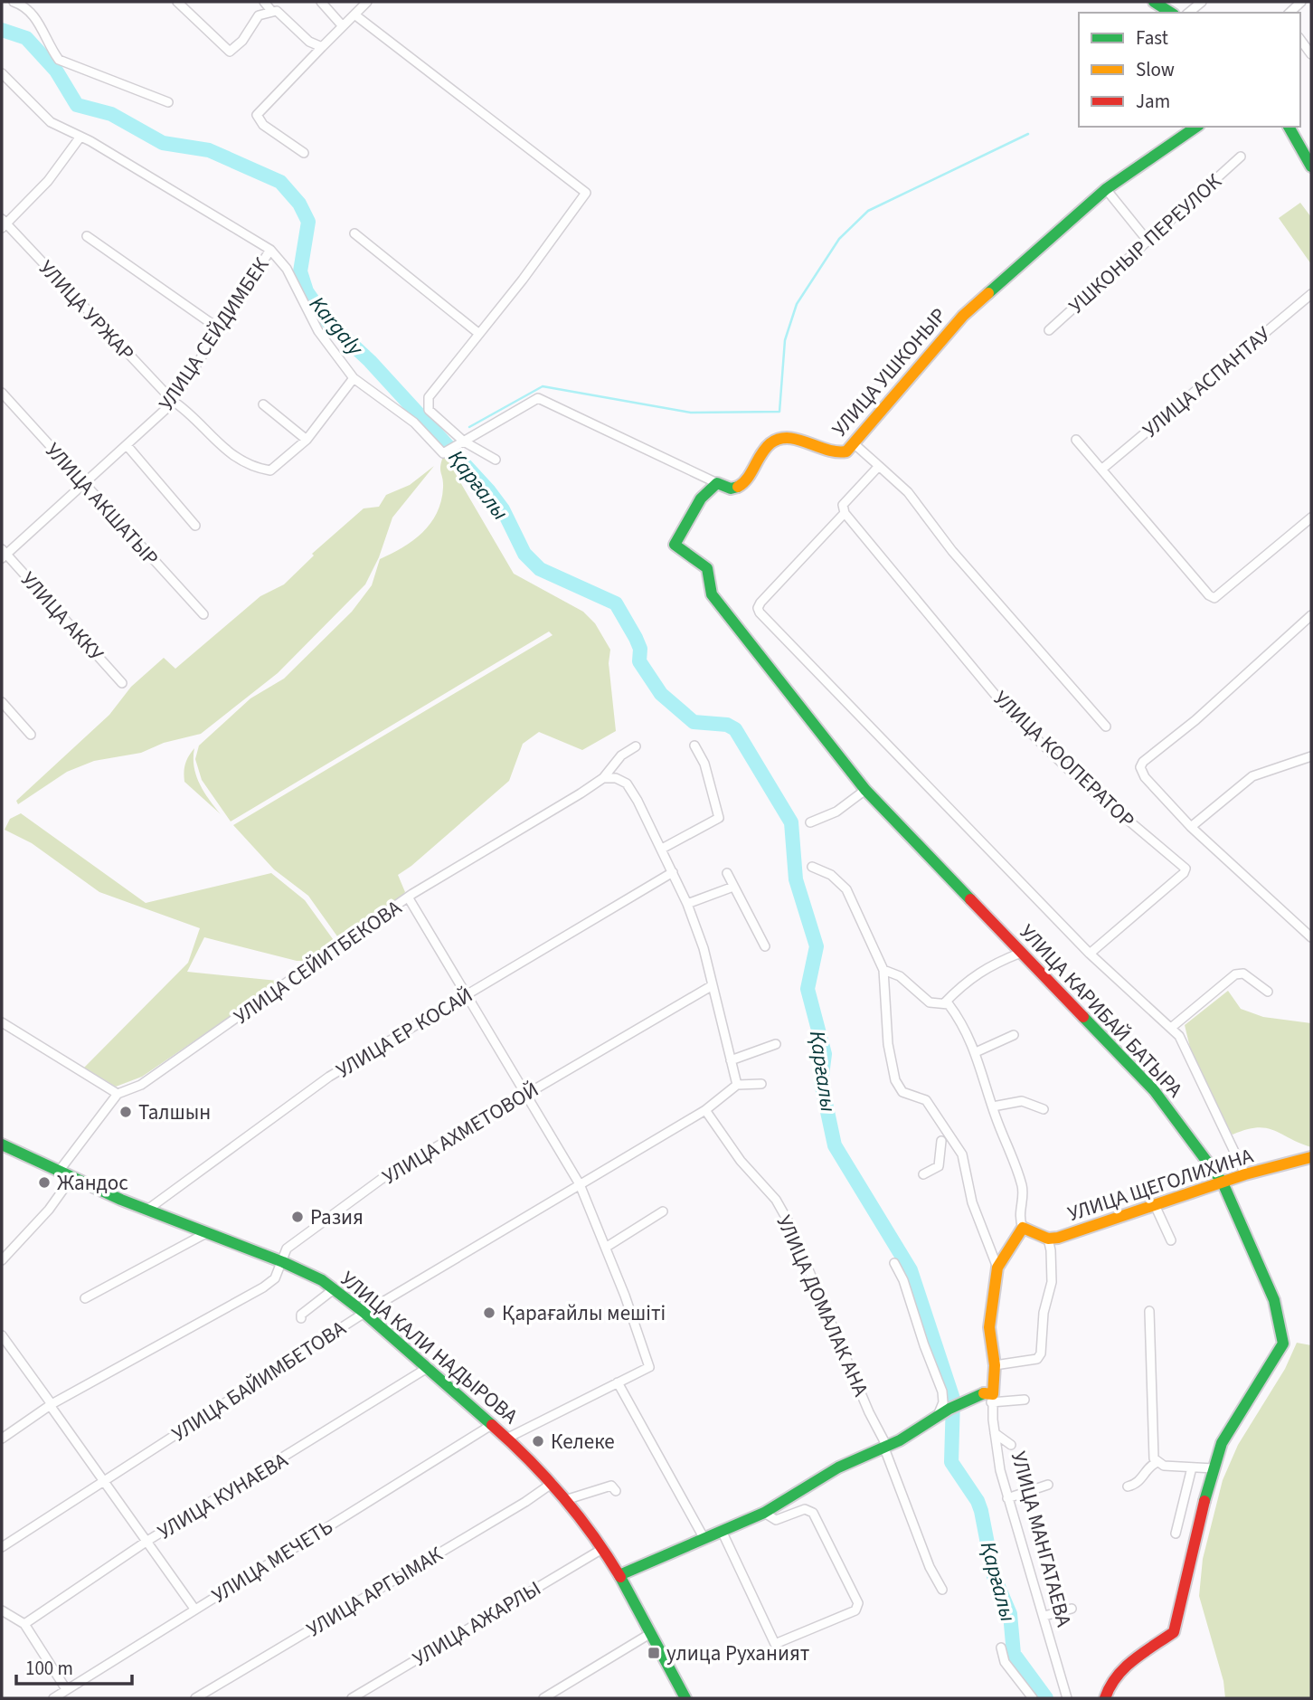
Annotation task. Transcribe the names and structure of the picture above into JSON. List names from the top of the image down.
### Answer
{
  "streets": {
    "street": [
      "УШКОНЫР ПЕРЕУЛОК",
      "УЛИЦА УРЖАР",
      "УЛИЦА СЕЙДИМБЕК",
      "УЛИЦА УШКОНЫР",
      "УЛИЦА АСПАНТАУ",
      "УЛИЦА АКШАТЫР",
      "УЛИЦА АККУ",
      "УЛИЦА КООПЕРАТОР",
      "УЛИЦА СЕЙИТБЕКОВА",
      "УЛИЦА КАРИБАЙ БАТЫРА",
      "УЛИЦА ЕР КОСАЙ",
      "УЛИЦА АХМЕТОВОЙ",
      "УЛИЦА ЩЕГОЛИХИНА",
      "УЛИЦА ДОМАЛАК АНА",
      "УЛИЦА КАЛИ НАДЫРОВА",
      "УЛИЦА БАЙИМБЕТОВА",
      "УЛИЦА КУНАЕВА",
      "УЛИЦА МАНГАТАЕВА",
      "УЛИЦА МЕЧЕТЬ",
      "УЛИЦА АРГЫМАК",
      "УЛИЦА АЖАРЛЫ"
    ]
  },
  "crossings": [
    ["УЛИЦА УРЖАР", "УЛИЦА СЕЙДИМБЕК"],
    ["УЛИЦА СЕЙДИМБЕК", "УЛИЦА АКШАТЫР"],
    ["УЛИЦА СЕЙДИМБЕК", "УЛИЦА АККУ"],
    ["УЛИЦА УШКОНЫР", "УЛИЦА КАРИБАЙ БАТЫРА"],
    ["УЛИЦА СЕЙИТБЕКОВА", "УЛИЦА КАЛИ НАДЫРОВА"],
    ["УЛИЦА КАРИБАЙ БАТЫРА", "УЛИЦА ЩЕГОЛИХИНА"],
    ["УЛИЦА ЕР КОСАЙ", "УЛИЦА КАЛИ НАДЫРОВА"],
    ["УЛИЦА АХМЕТОВОЙ", "УЛИЦА КАЛИ НАДЫРОВА"],
    ["УЛИЦА ДОМАЛАК АНА", "УЛИЦА БАЙИМБЕТОВА"],
    ["УЛИЦА КАЛИ НАДЫРОВА", "УЛИЦА БАЙИМБЕТОВА"],
    ["УЛИЦА КАЛИ НАДЫРОВА", "УЛИЦА КУНАЕВА"],
    ["УЛИЦА КАЛИ НАДЫРОВА", "УЛИЦА МЕЧЕТЬ"],
    ["УЛИЦА КАЛИ НАДЫРОВА", "УЛИЦА АРГЫМАК"],
    ["УЛИЦА КАЛИ НАДЫРОВА", "УЛИЦА АЖАРЛЫ"]
  ],
  "water": ["Kargaly", "Қарғалы"],
  "places": {
    "other": [
      "Талшын",
      "Жандос",
      "Разия",
      "Қарағайлы мешіті",
      "Келеке"
    ],
    "transit": ["улица Руханият"]
  },
  "legend": ["Fast", "Slow", "Jam"],
  "scale_bar": "100 m"
}
